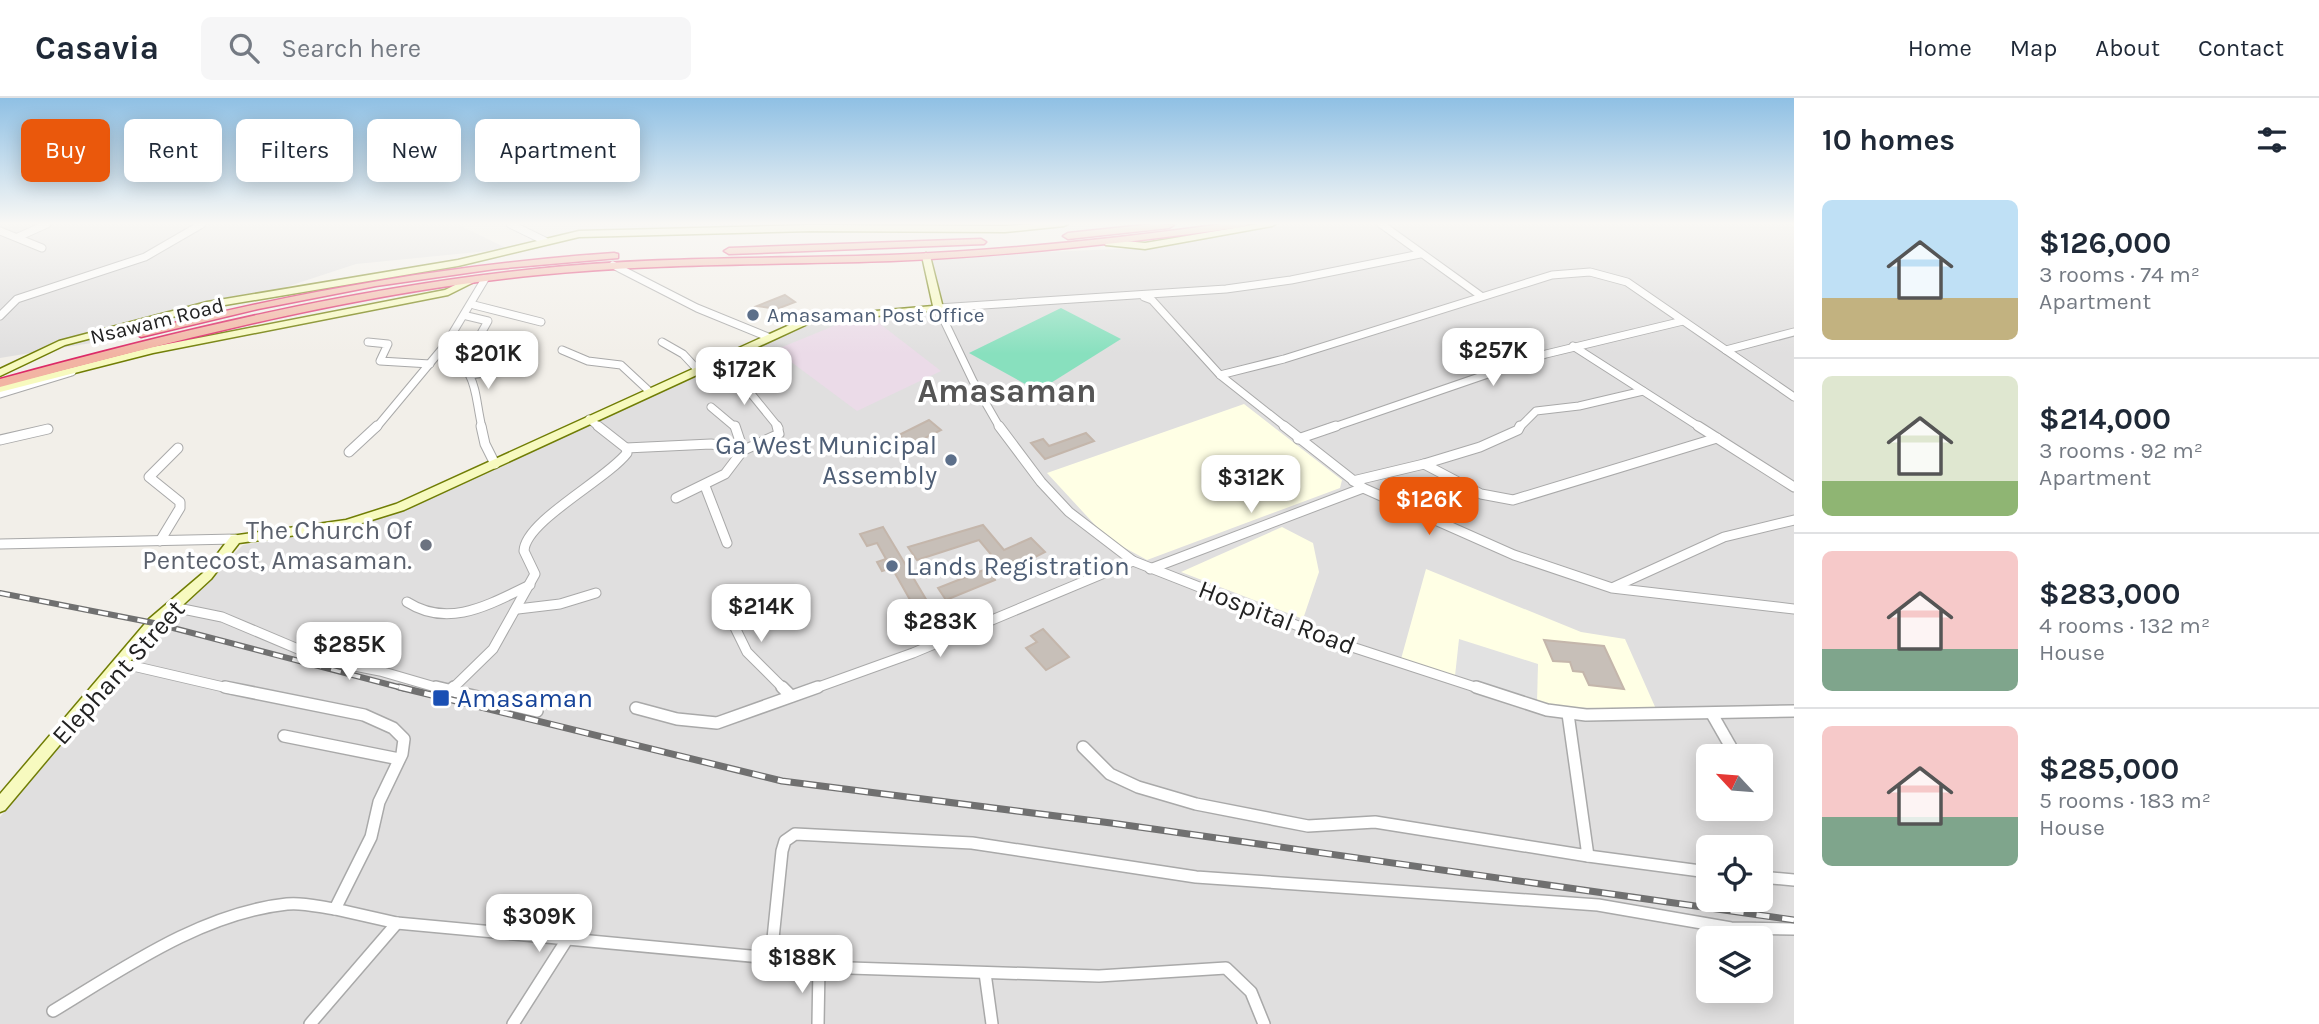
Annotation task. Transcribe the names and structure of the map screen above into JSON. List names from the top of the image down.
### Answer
{
  "streets": {
    "highway": ["Nsawam Road"],
    "main road": ["Hospital Road", "Elephant Street"]
  },
  "districts": ["Amasaman"],
  "places": {
    "other": [
      "Amasaman Post Office",
      "Ga West Municipal Assembly",
      "The Church Of Pentecost, Amasaman.",
      "Lands Registration"
    ],
    "transit": ["Amasaman"]
  },
  "north": "top left",
  "page": {
    "header": "Casavia",
    "search": "Search here",
    "nav": [
      "Home",
      "Map",
      "About",
      "Contact"
    ],
    "heading": "10 homes",
    "chip": [
      "Buy",
      "Rent",
      "Filters",
      "New",
      "Apartment"
    ],
    "list": [
      {
        "name": "$126,000",
        "note": "3 rooms · 74 m² · Apartment"
      },
      {
        "name": "$214,000",
        "note": "3 rooms · 92 m² · Apartment"
      },
      {
        "name": "$283,000",
        "note": "4 rooms · 132 m² · House"
      },
      {
        "name": "$285,000",
        "note": "5 rooms · 183 m² · House"
      }
    ],
    "price": [
      "$257K",
      "$201K",
      "$172K",
      "$312K",
      "$126K",
      "$214K",
      "$283K",
      "$285K",
      "$309K",
      "$188K"
    ]
  }
}
